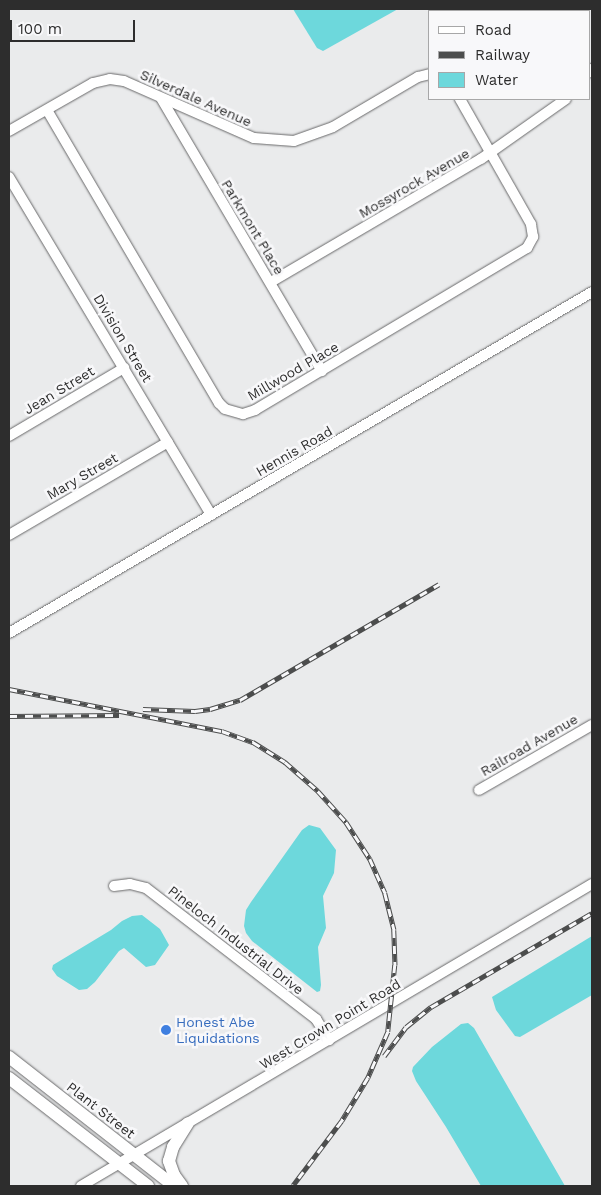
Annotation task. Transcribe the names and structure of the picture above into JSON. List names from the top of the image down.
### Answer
{
  "streets": {
    "main road": ["Plant Street"],
    "street": [
      "Silverdale Avenue",
      "Mossyrock Avenue",
      "Parkmont Place",
      "Division Street",
      "Millwood Place",
      "Jean Street",
      "Hennis Road",
      "Mary Street",
      "Railroad Avenue",
      "Pineloch Industrial Drive",
      "West Crown Point Road"
    ]
  },
  "crossings": [
    ["Silverdale Avenue", "Parkmont Place"],
    ["Silverdale Avenue", "Millwood Place"],
    ["Mossyrock Avenue", "Parkmont Place"],
    ["Mossyrock Avenue", "Millwood Place"],
    ["Parkmont Place", "Millwood Place"],
    ["Division Street", "Jean Street"],
    ["Division Street", "Hennis Road"],
    ["Division Street", "Mary Street"],
    ["Pineloch Industrial Drive", "West Crown Point Road"],
    ["West Crown Point Road", "Plant Street"]
  ],
  "places": ["Honest Abe Liquidations"],
  "legend": ["Road", "Railway", "Water"],
  "scale_bar": "100 m"
}
